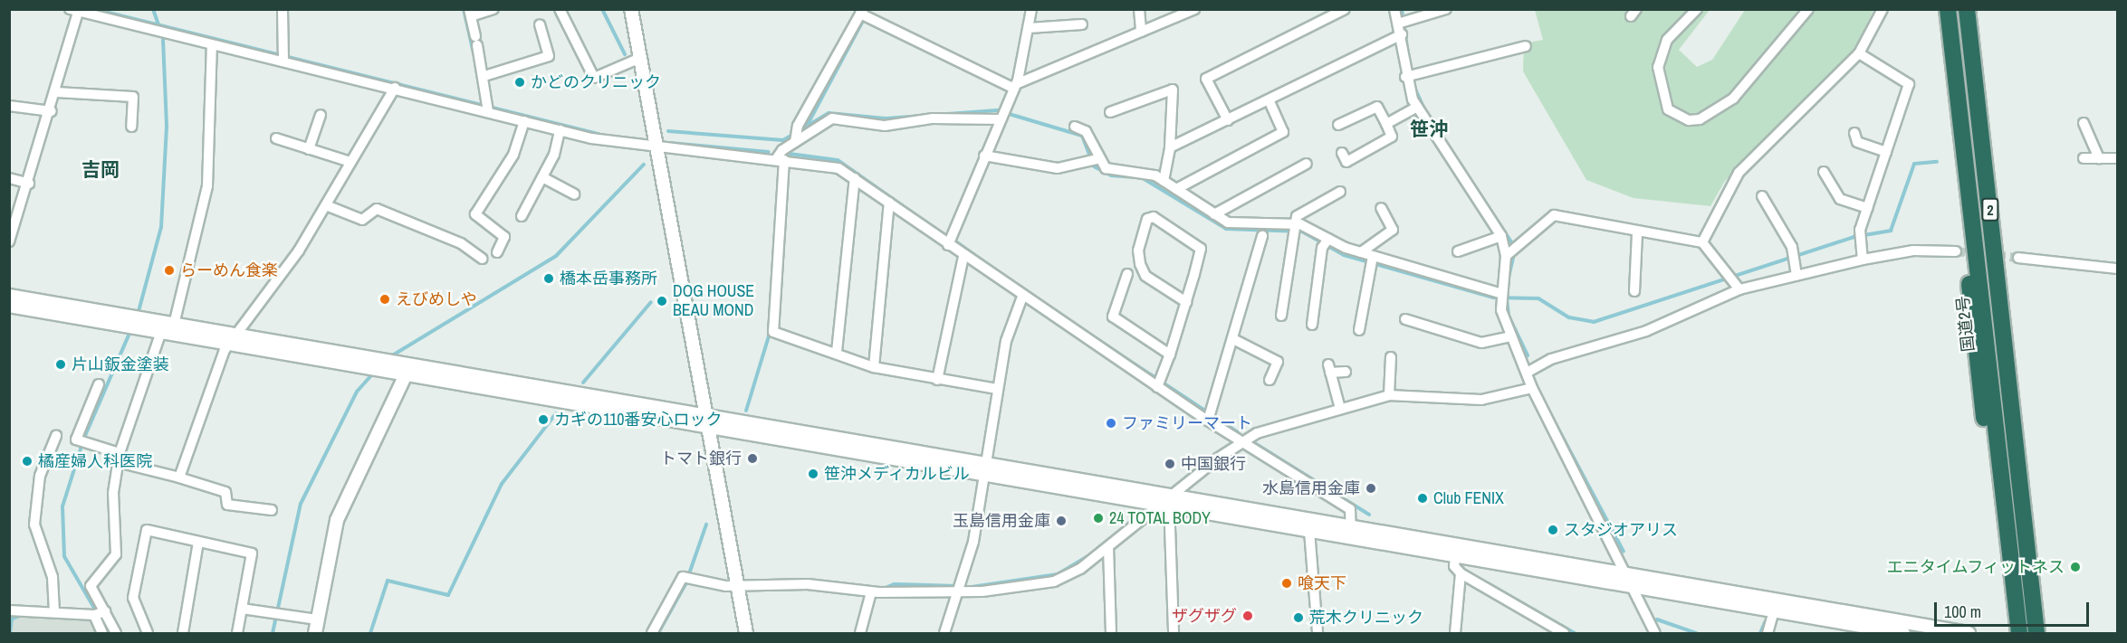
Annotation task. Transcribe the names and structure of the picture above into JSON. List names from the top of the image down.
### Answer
{
  "streets": {
    "highway": ["2", "国道2号"]
  },
  "districts": ["笹沖", "吉岡"],
  "places": [
    "かどのクリニック",
    "らーめん食楽",
    "橋本岳事務所",
    "えびめしや",
    "DOG HOUSE BEAU MOND",
    "片山鈑金塗装",
    "カギの110番安心ロック",
    "ファミリーマート",
    "トマト銀行",
    "橘産婦人科医院",
    "中国銀行",
    "笹沖メディカルビル",
    "水島信用金庫",
    "Club FENIX",
    "24 TOTAL BODY",
    "玉島信用金庫",
    "スタジオアリス",
    "エニタイムフィットネス",
    "喰天下",
    "ザグザグ",
    "荒木クリニック"
  ],
  "scale_bar": "100 m"
}
